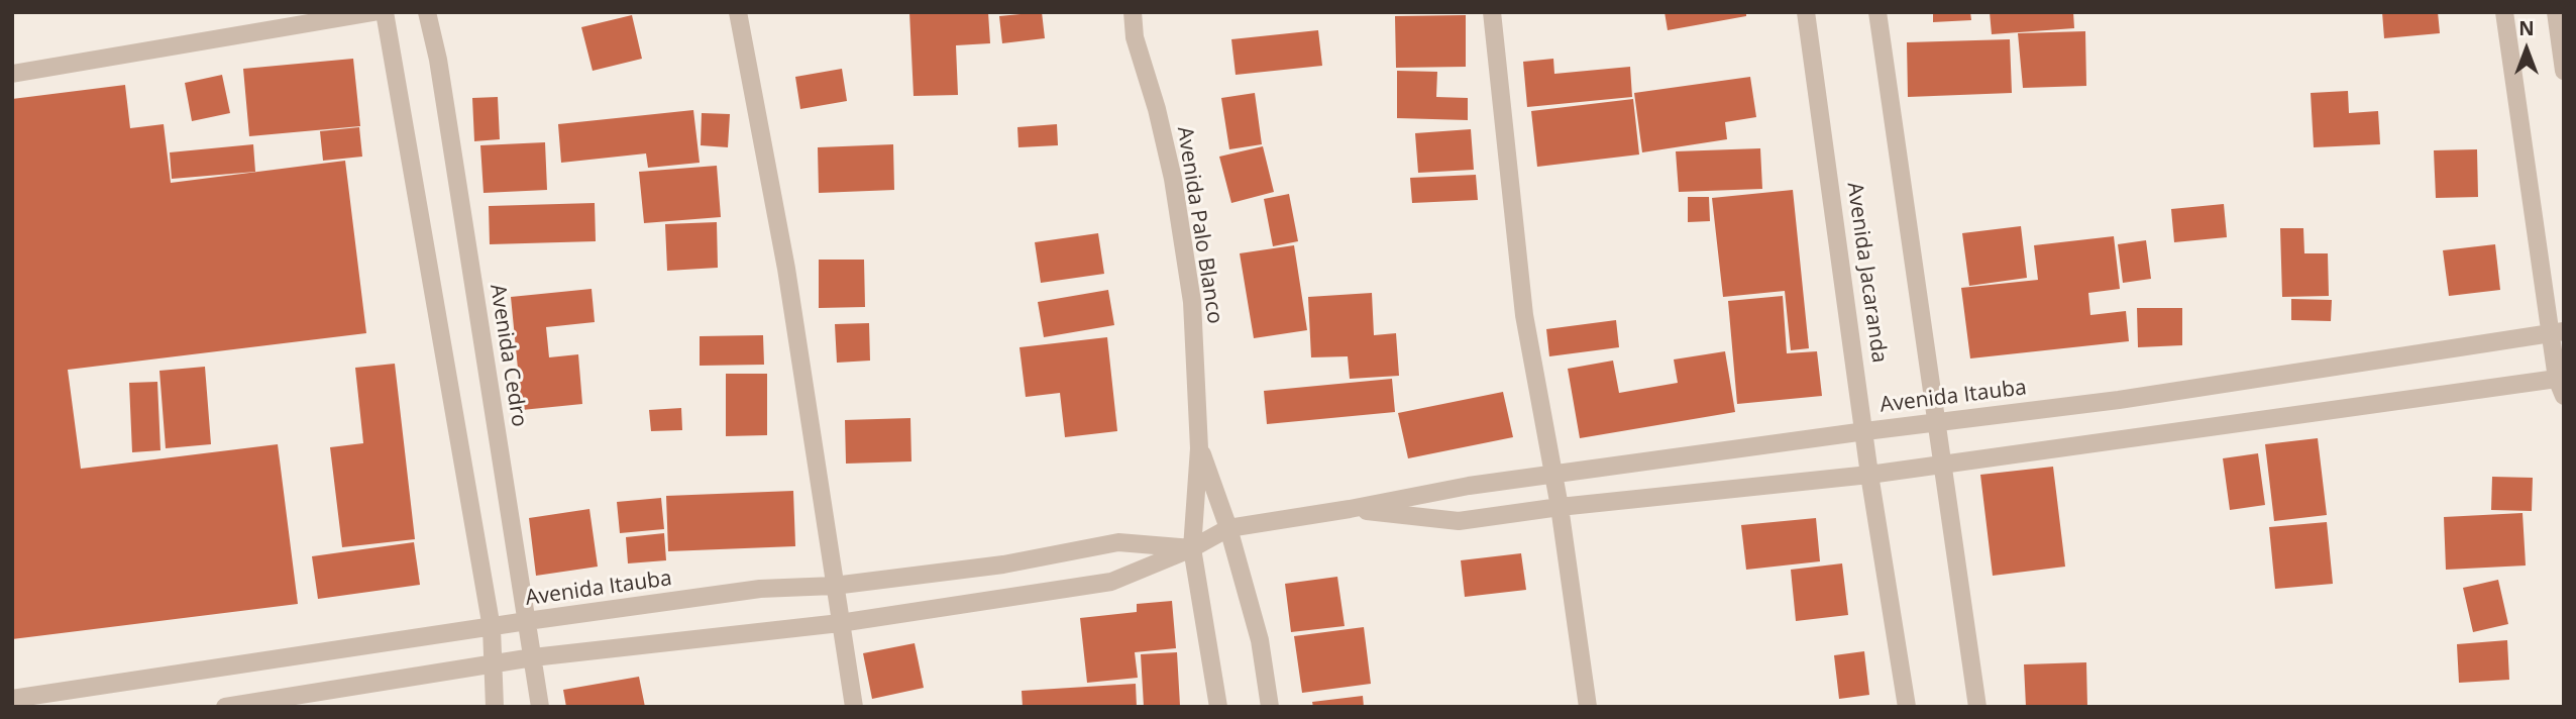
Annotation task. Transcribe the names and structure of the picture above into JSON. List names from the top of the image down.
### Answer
{
  "streets": {
    "street": [
      "Avenida Palo Blanco",
      "Avenida Jacaranda",
      "Avenida Cedro",
      "Avenida Itauba"
    ]
  },
  "crossings": [
    ["Avenida Palo Blanco", "Avenida Itauba"],
    ["Avenida Jacaranda", "Avenida Itauba"],
    ["Avenida Cedro", "Avenida Itauba"]
  ],
  "north": "top"
}
